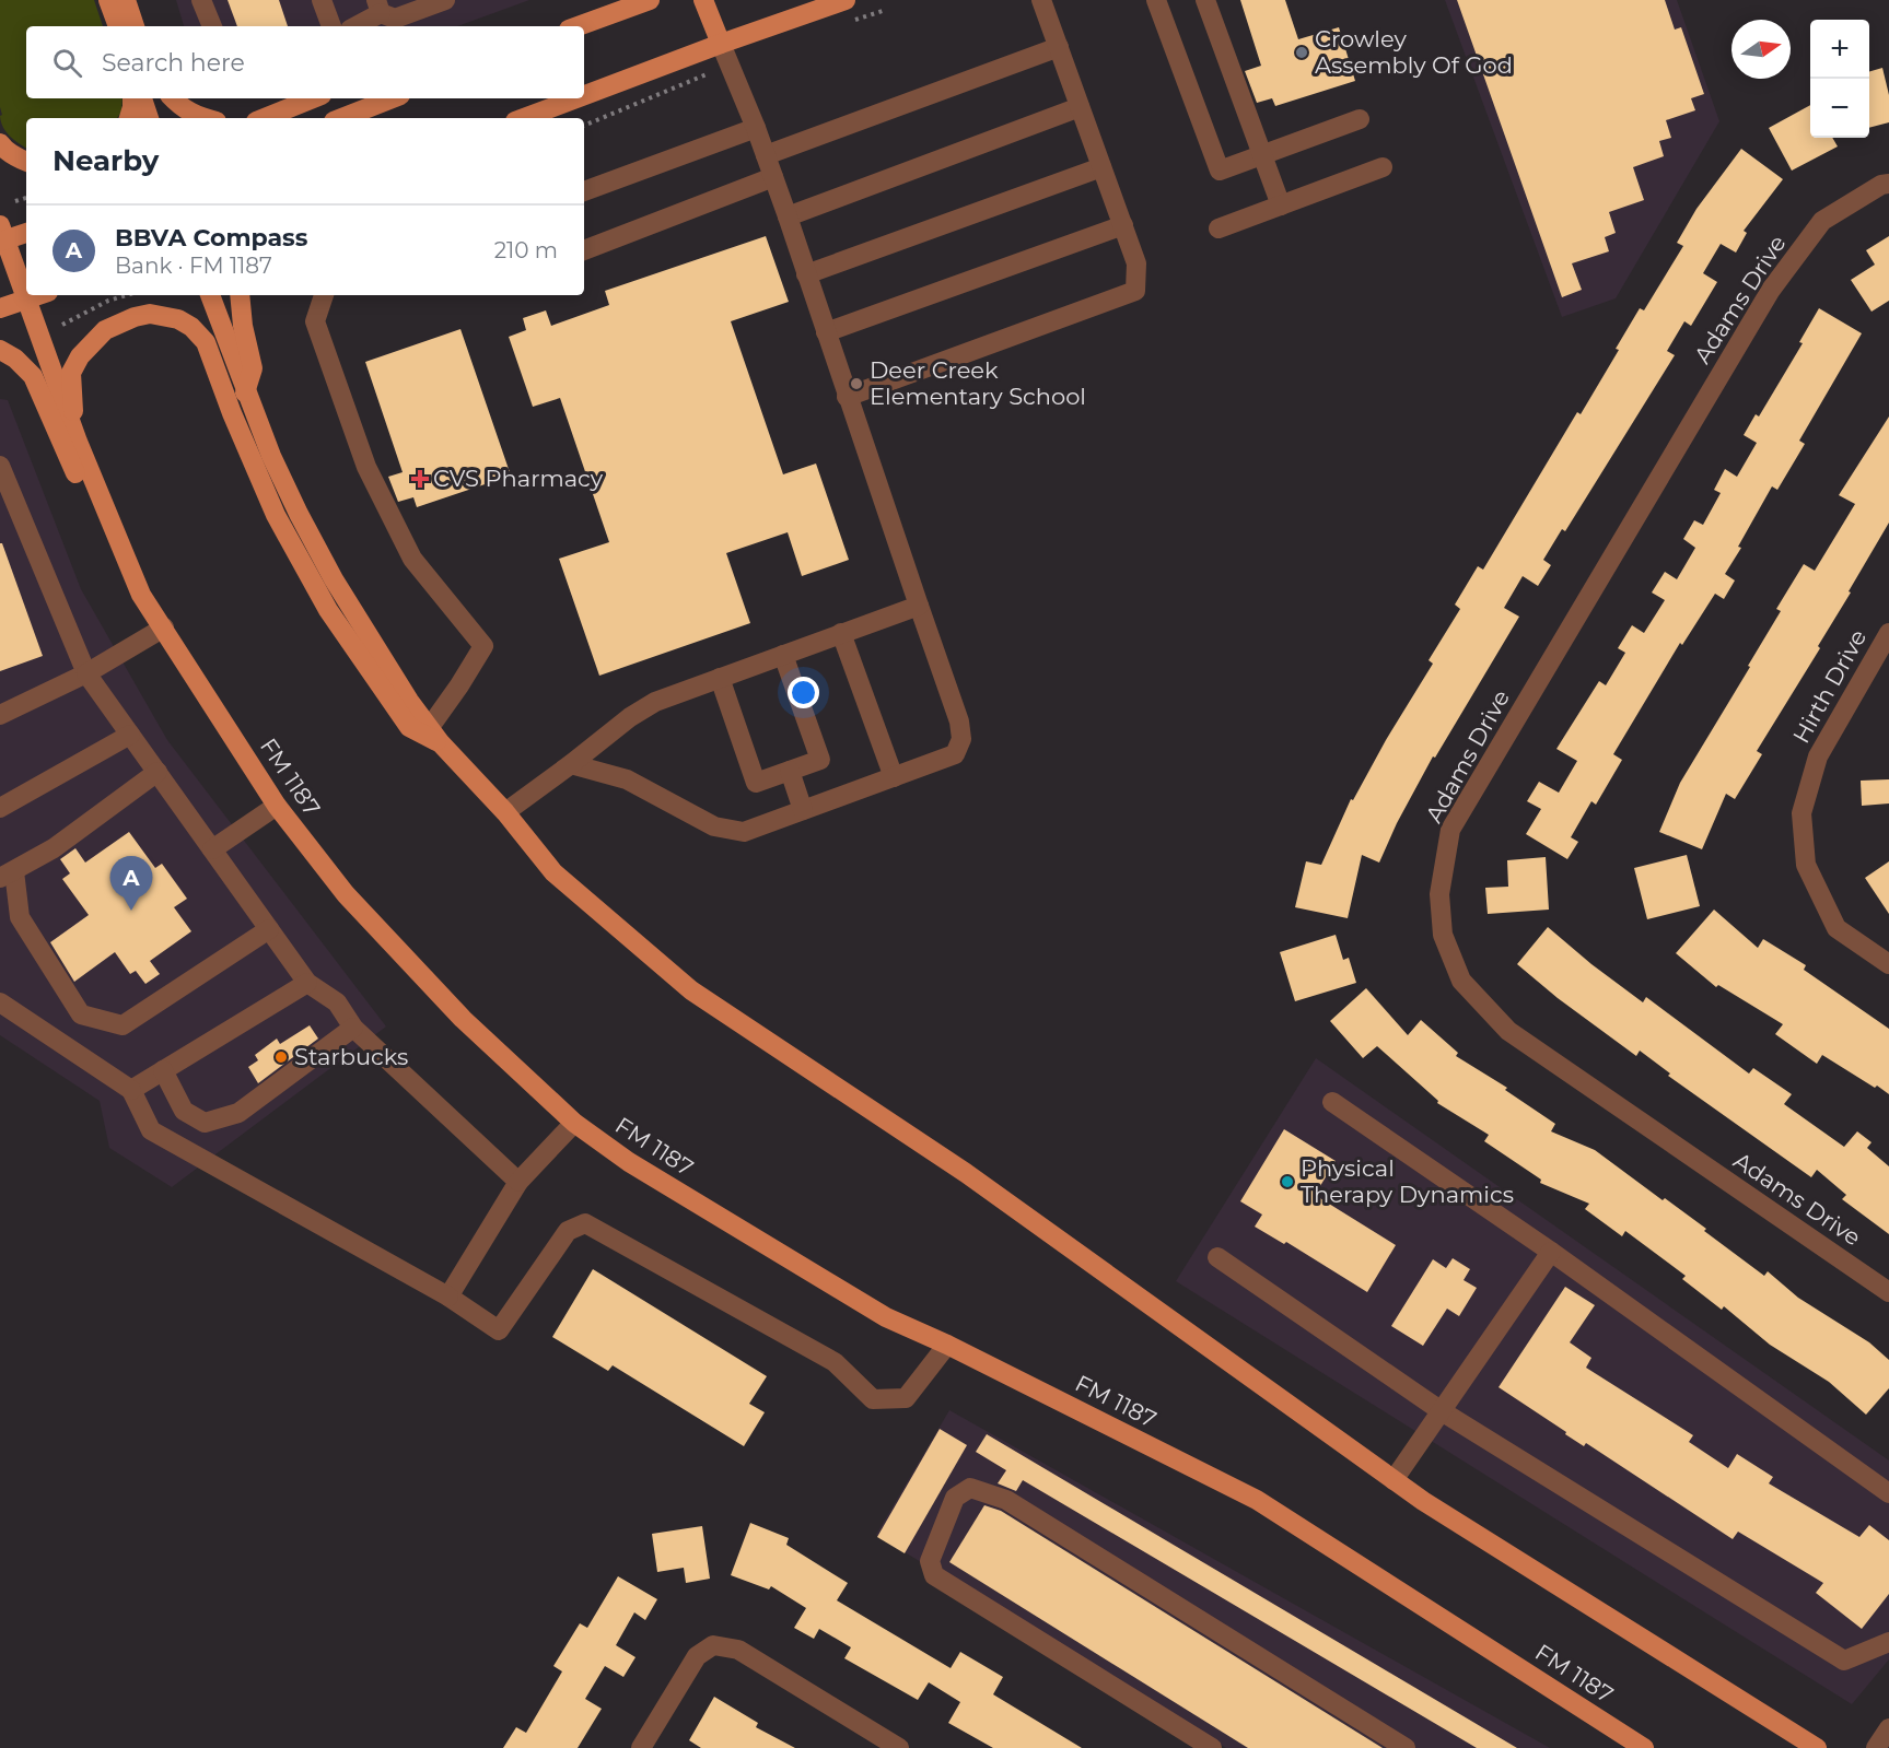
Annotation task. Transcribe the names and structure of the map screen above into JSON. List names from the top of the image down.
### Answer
{
  "streets": {
    "main road": ["FM 1187"],
    "street": ["Adams Drive", "Hirth Drive"]
  },
  "places": {
    "other": [
      "Crowley Assembly Of God",
      "Deer Creek Elementary School",
      "Starbucks",
      "Physical Therapy Dynamics"
    ],
    "health": ["CVS Pharmacy"]
  },
  "north": "right",
  "page": {
    "map_buttons": ["+", "−"],
    "search": "Search here",
    "heading": "Nearby",
    "list": [
      {
        "mark": "A",
        "name": "BBVA Compass",
        "note": "Bank · FM 1187",
        "value": "210 m"
      }
    ],
    "pins": "A"
  }
}
